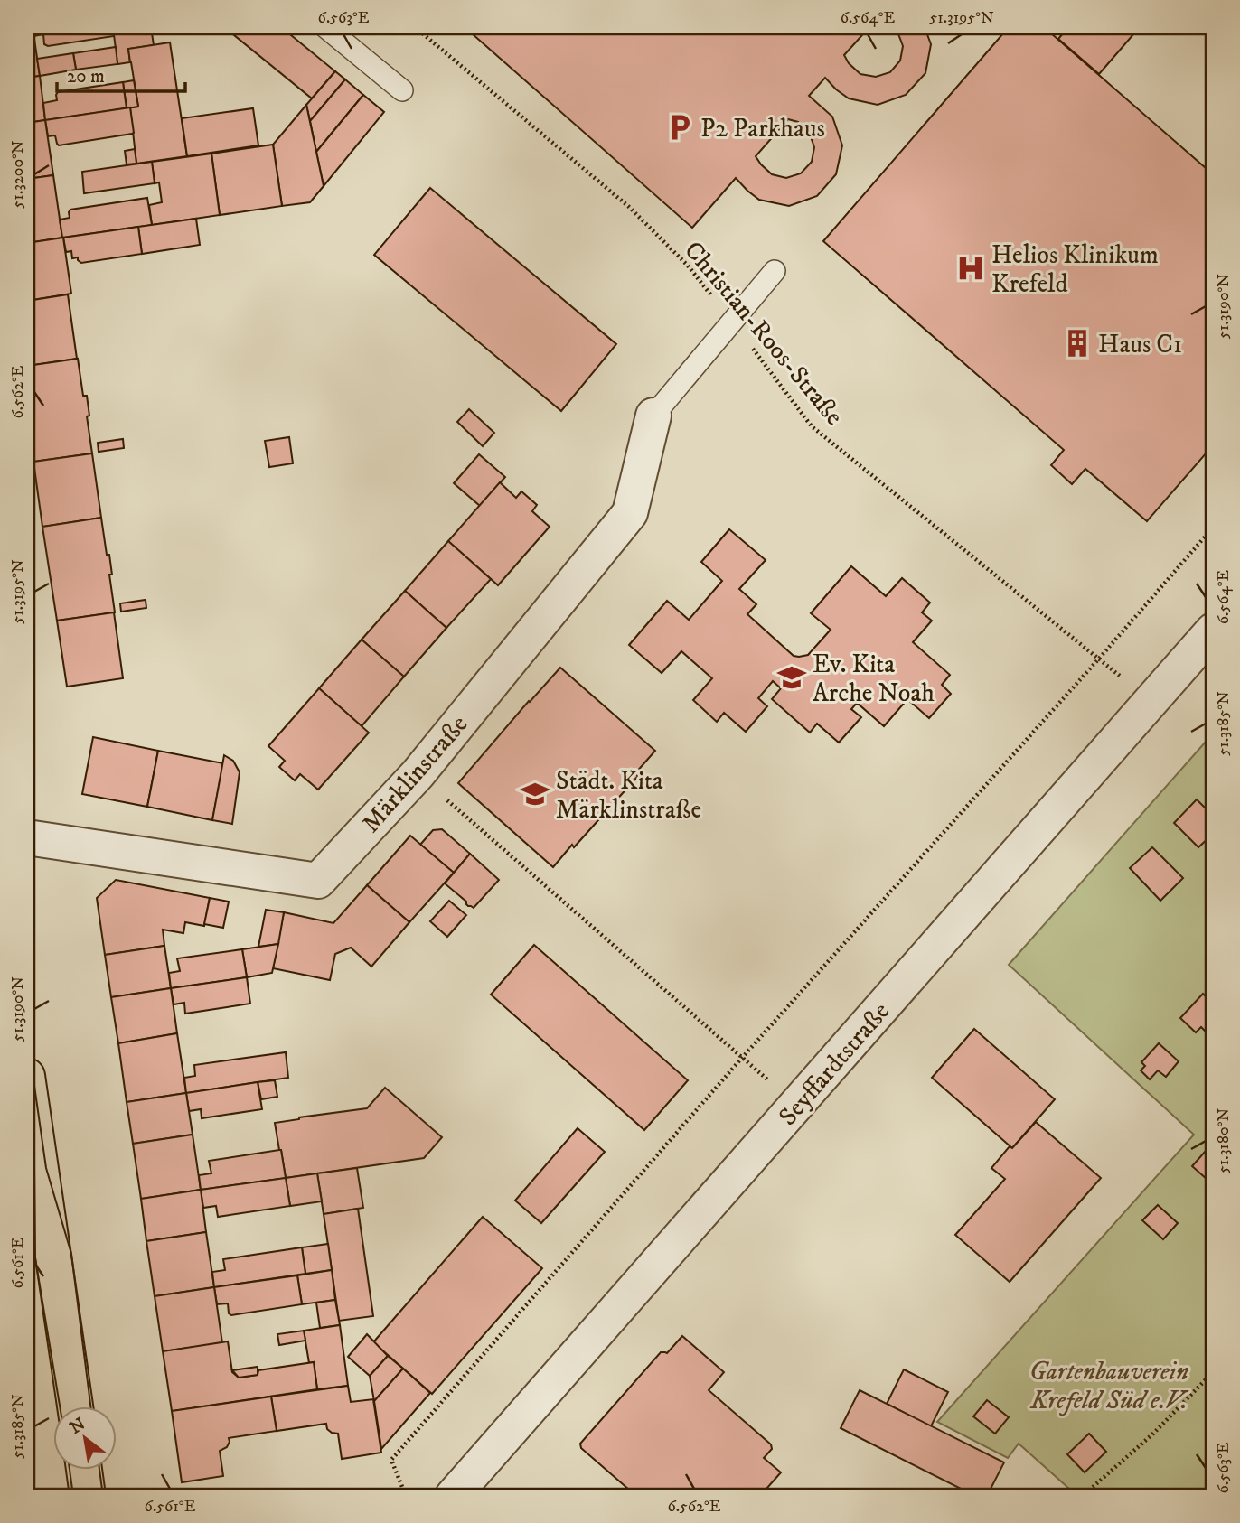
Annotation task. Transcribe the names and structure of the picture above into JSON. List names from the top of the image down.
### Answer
{
  "streets": {
    "street": ["Märklinstraße", "Seyffardtstraße"],
    "path": ["Christian-Roos-Straße"]
  },
  "crossings": [
    ["Christian-Roos-Straße", "Seyffardtstraße"]
  ],
  "parks": ["Gartenbauverein Krefeld Süd e.V."],
  "places": {
    "parking": ["P2 Parkhaus"],
    "hospital": ["Helios Klinikum Krefeld"],
    "building": ["Haus C1"],
    "school or university": ["Ev. Kita Arche Noah", "Städt. Kita Märklinstraße"]
  },
  "scale_bar": "20 m",
  "north": "top left",
  "coordinates": [
    "6.563°E",
    "6.564°E",
    "51.3195°N",
    "51.3200°N",
    "51.3190°N",
    "6.562°E",
    "51.3185°N",
    "51.3180°N",
    "6.561°E"
  ]
}
